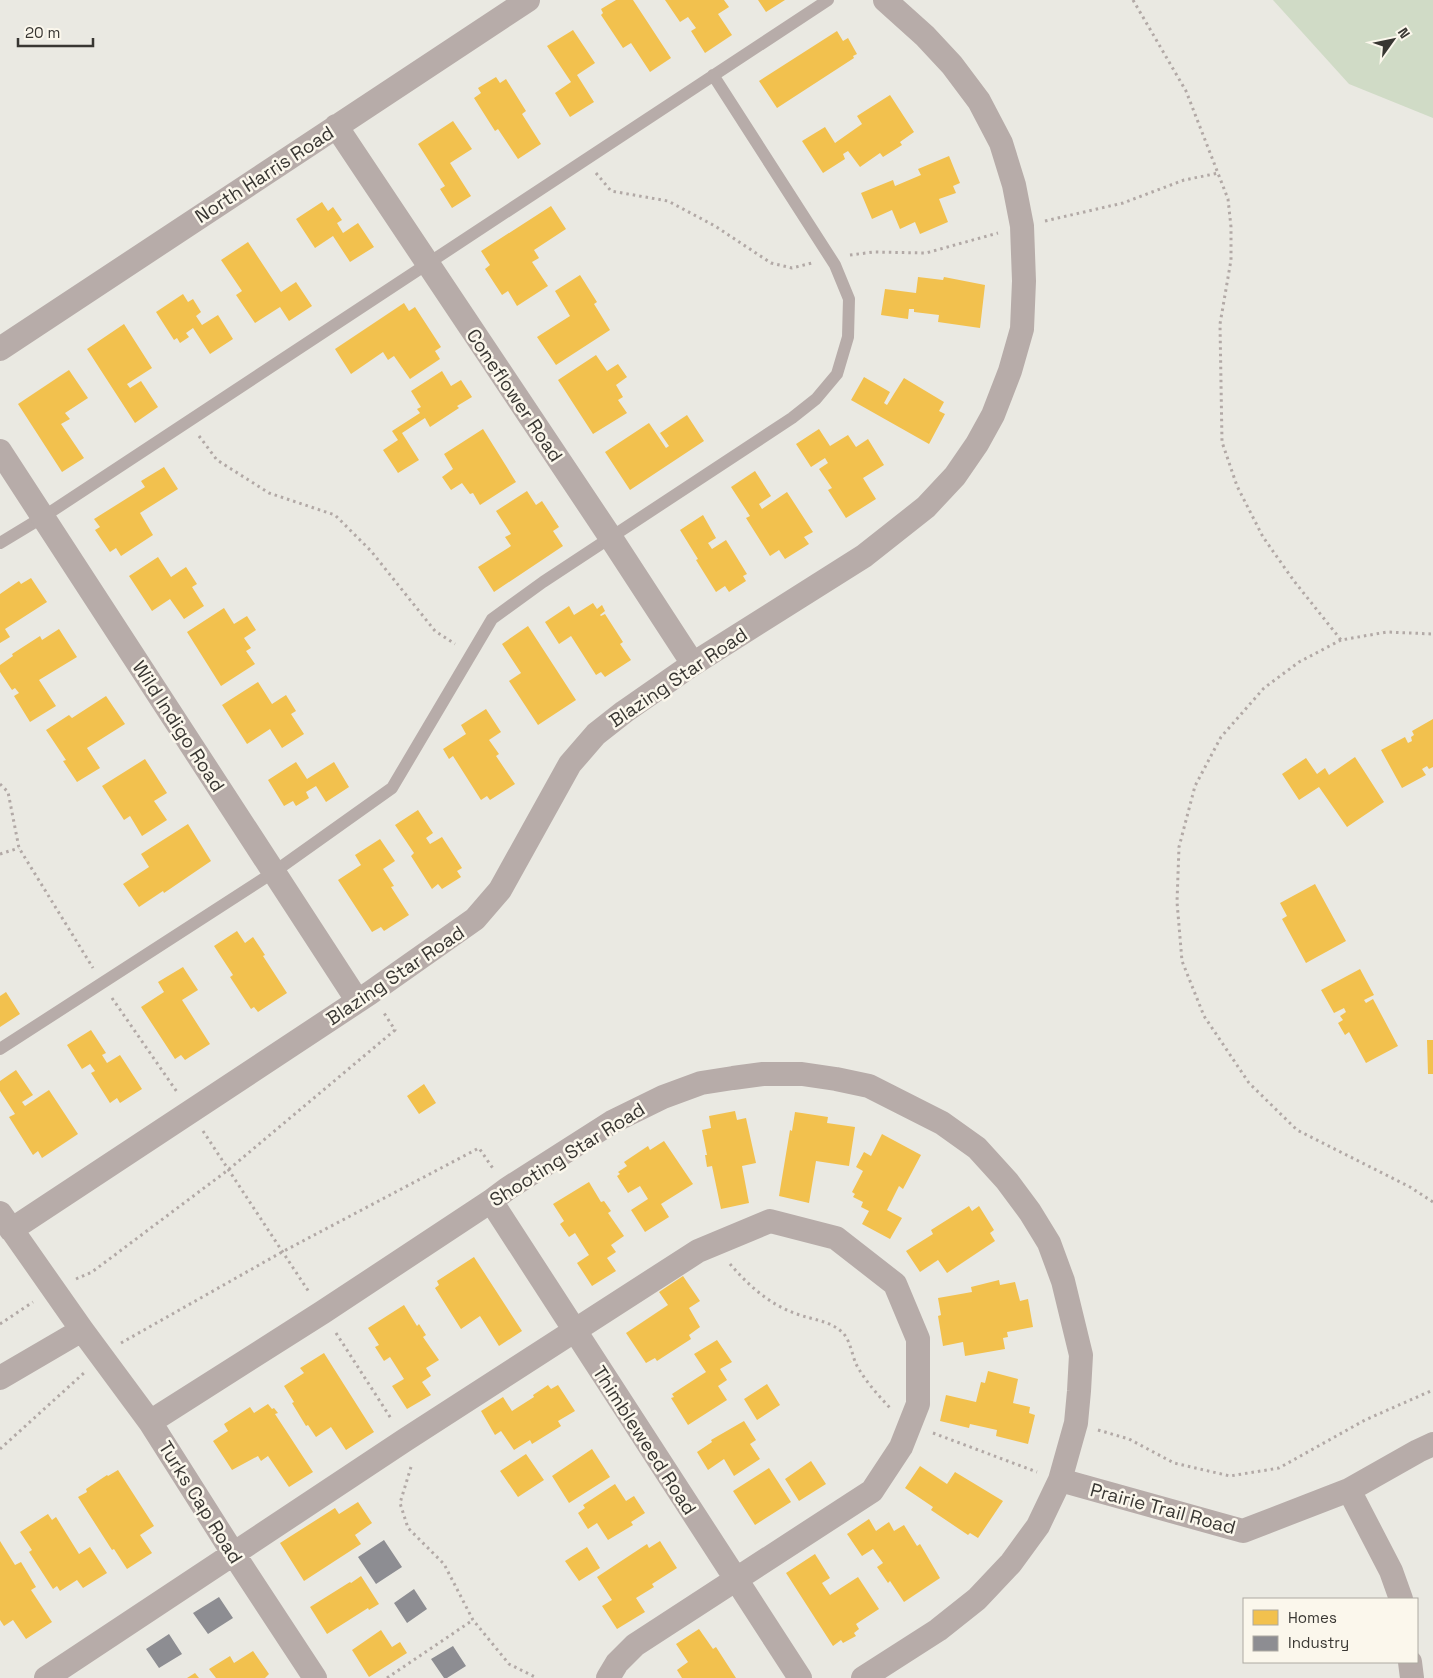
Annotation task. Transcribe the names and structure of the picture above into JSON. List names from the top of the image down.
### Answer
{
  "streets": {
    "street": [
      "North Harris Road",
      "Coneflower Road",
      "Blazing Star Road",
      "Wild Indigo Road",
      "Shooting Star Road",
      "Thimbleweed Road",
      "Turks Cap Road",
      "Prairie Trail Road"
    ]
  },
  "crossings": [
    ["North Harris Road", "Coneflower Road"],
    ["Coneflower Road", "Blazing Star Road"],
    ["Blazing Star Road", "Wild Indigo Road"],
    ["Shooting Star Road", "Thimbleweed Road"],
    ["Shooting Star Road", "Turks Cap Road"],
    ["Shooting Star Road", "Prairie Trail Road"]
  ],
  "legend": ["Homes", "Industry"],
  "scale_bar": "20 m",
  "north": "top right"
}
